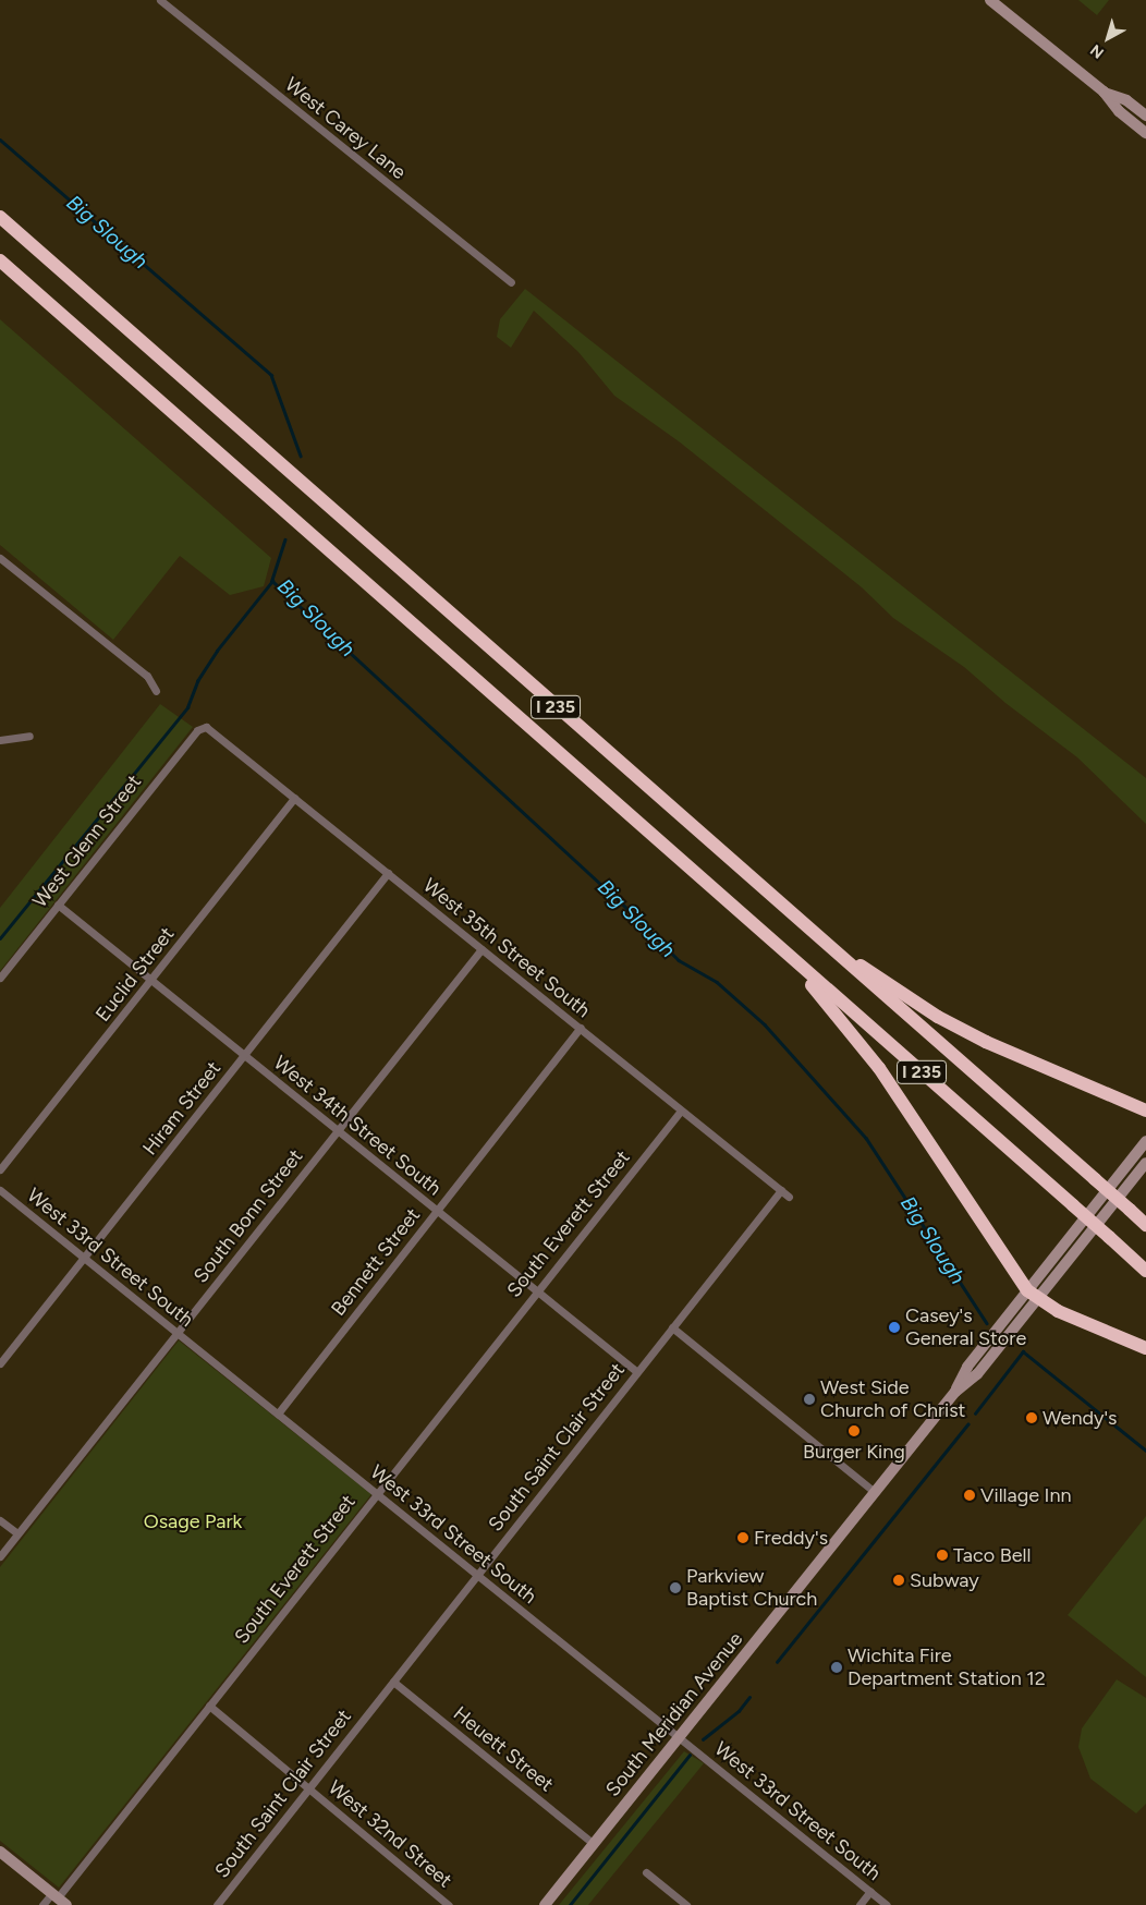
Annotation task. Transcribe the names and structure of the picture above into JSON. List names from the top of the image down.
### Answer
{
  "streets": {
    "highway": ["I 235"],
    "main road": ["South Meridian Avenue"],
    "street": [
      "West Carey Lane",
      "West Glenn Street",
      "West 35th Street South",
      "Euclid Street",
      "Hiram Street",
      "West 34th Street South",
      "South Bonn Street",
      "South Everett Street",
      "West 33rd Street South",
      "Bennett Street",
      "South Saint Clair Street",
      "Heuett Street",
      "West 32nd Street"
    ]
  },
  "crossings": [
    ["West Glenn Street", "West 35th Street South"],
    ["West Glenn Street", "West 34th Street South"],
    ["West 35th Street South", "Euclid Street"],
    ["West 35th Street South", "Hiram Street"],
    ["West 35th Street South", "South Bonn Street"],
    ["West 35th Street South", "South Everett Street"],
    ["West 35th Street South", "Bennett Street"],
    ["West 35th Street South", "South Saint Clair Street"],
    ["Euclid Street", "West 34th Street South"],
    ["Hiram Street", "West 34th Street South"],
    ["Hiram Street", "West 33rd Street South"],
    ["West 34th Street South", "South Bonn Street"],
    ["West 34th Street South", "South Everett Street"],
    ["West 34th Street South", "Bennett Street"],
    ["West 34th Street South", "South Saint Clair Street"],
    ["South Bonn Street", "West 33rd Street South"],
    ["South Everett Street", "West 33rd Street South"],
    ["South Everett Street", "West 32nd Street"],
    ["West 33rd Street South", "Bennett Street"],
    ["West 33rd Street South", "South Saint Clair Street"],
    ["West 33rd Street South", "South Meridian Avenue"],
    ["South Saint Clair Street", "Heuett Street"],
    ["South Saint Clair Street", "West 32nd Street"],
    ["South Meridian Avenue", "Heuett Street"]
  ],
  "water": ["Big Slough"],
  "parks": ["Osage Park"],
  "places": [
    "Casey's General Store",
    "West Side Church of Christ",
    "Wendy's",
    "Burger King",
    "Village Inn",
    "Freddy's",
    "Taco Bell",
    "Subway",
    "Parkview Baptist Church",
    "Wichita Fire Department Station 12"
  ],
  "north": "bottom left"
}
